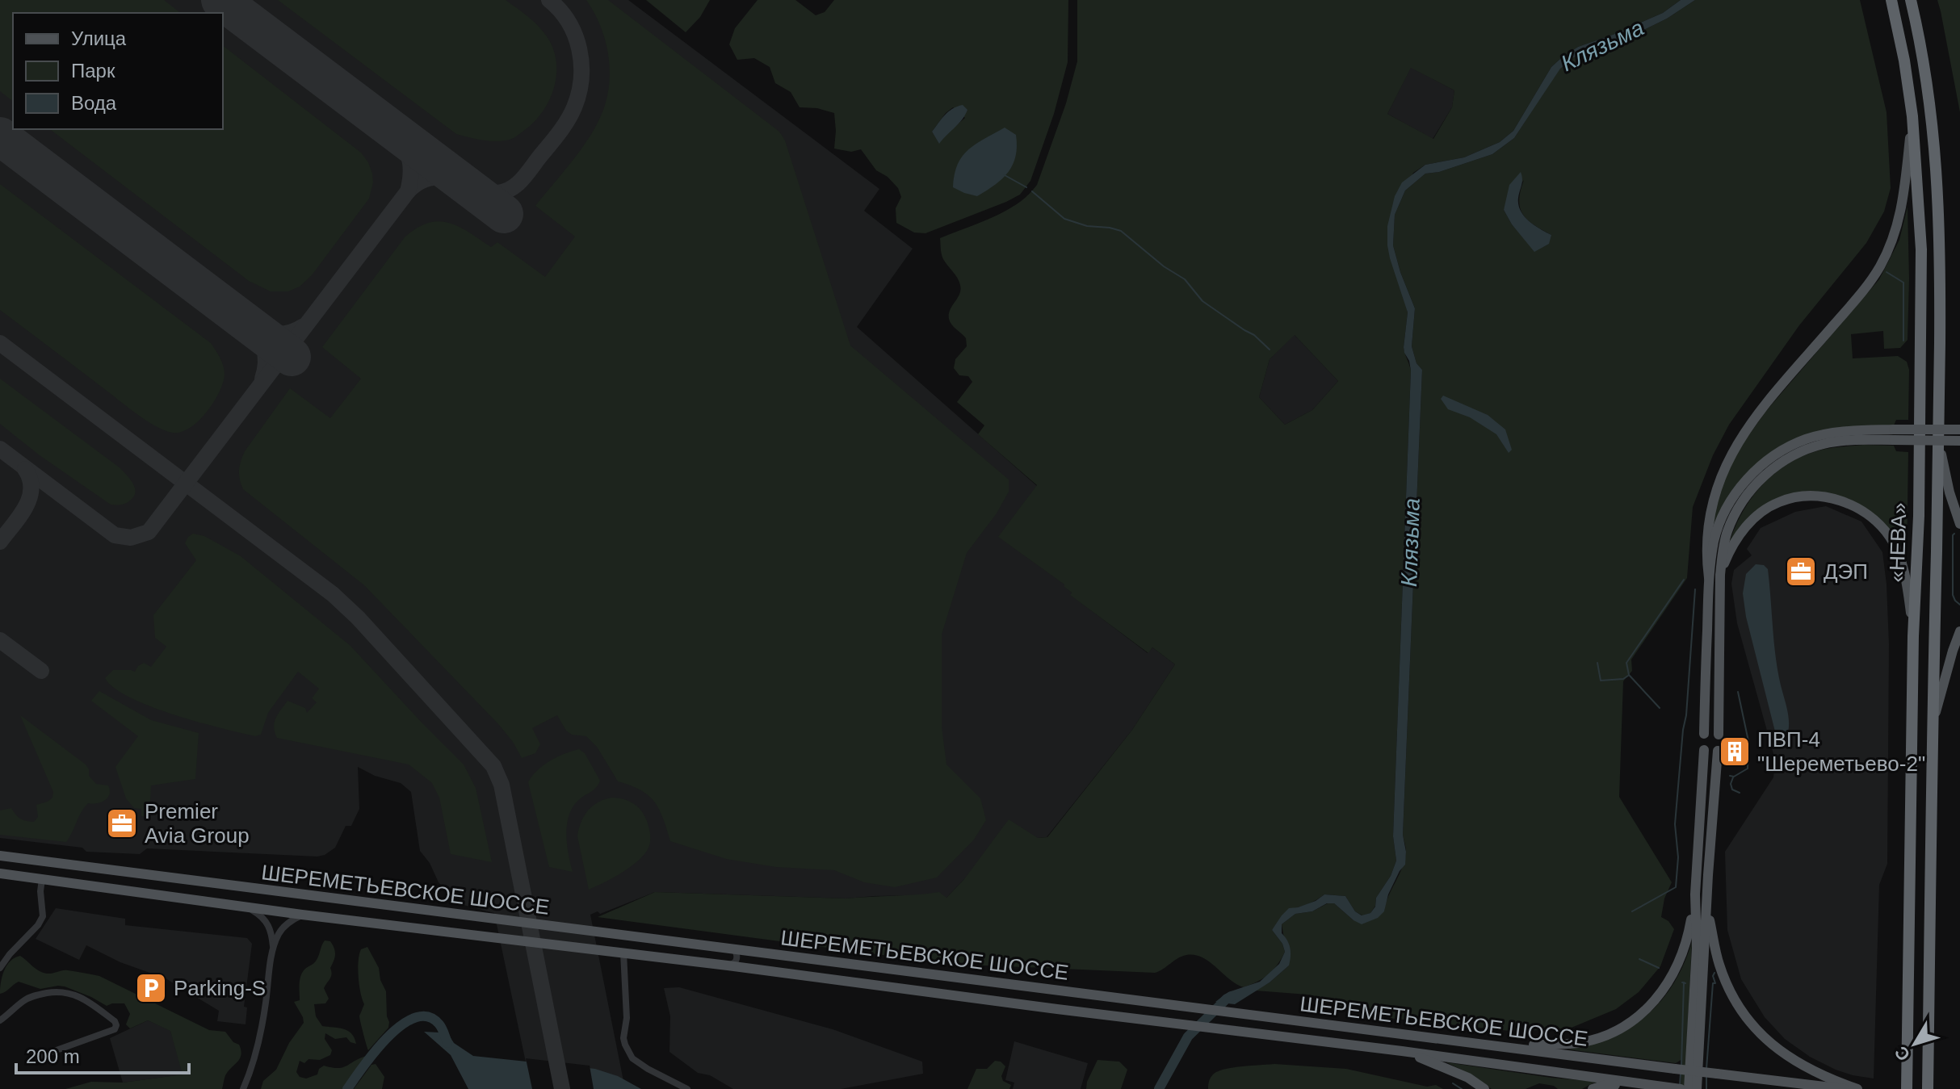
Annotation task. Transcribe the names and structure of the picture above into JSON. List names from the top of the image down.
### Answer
{
  "streets": {
    "highway": ["«НЕВА»"],
    "main road": ["ШЕРЕМЕТЬЕВСКОЕ ШОССЕ"]
  },
  "water": ["Клязьма"],
  "places": {
    "office": ["ДЭП", "Premier Avia Group"],
    "building": ["ПВП-4 \"Шереметьево-2\""],
    "parking": ["Parking-S"]
  },
  "legend": ["Улица", "Парк", "Вода"],
  "scale_bar": "200 m",
  "north": "bottom left"
}
